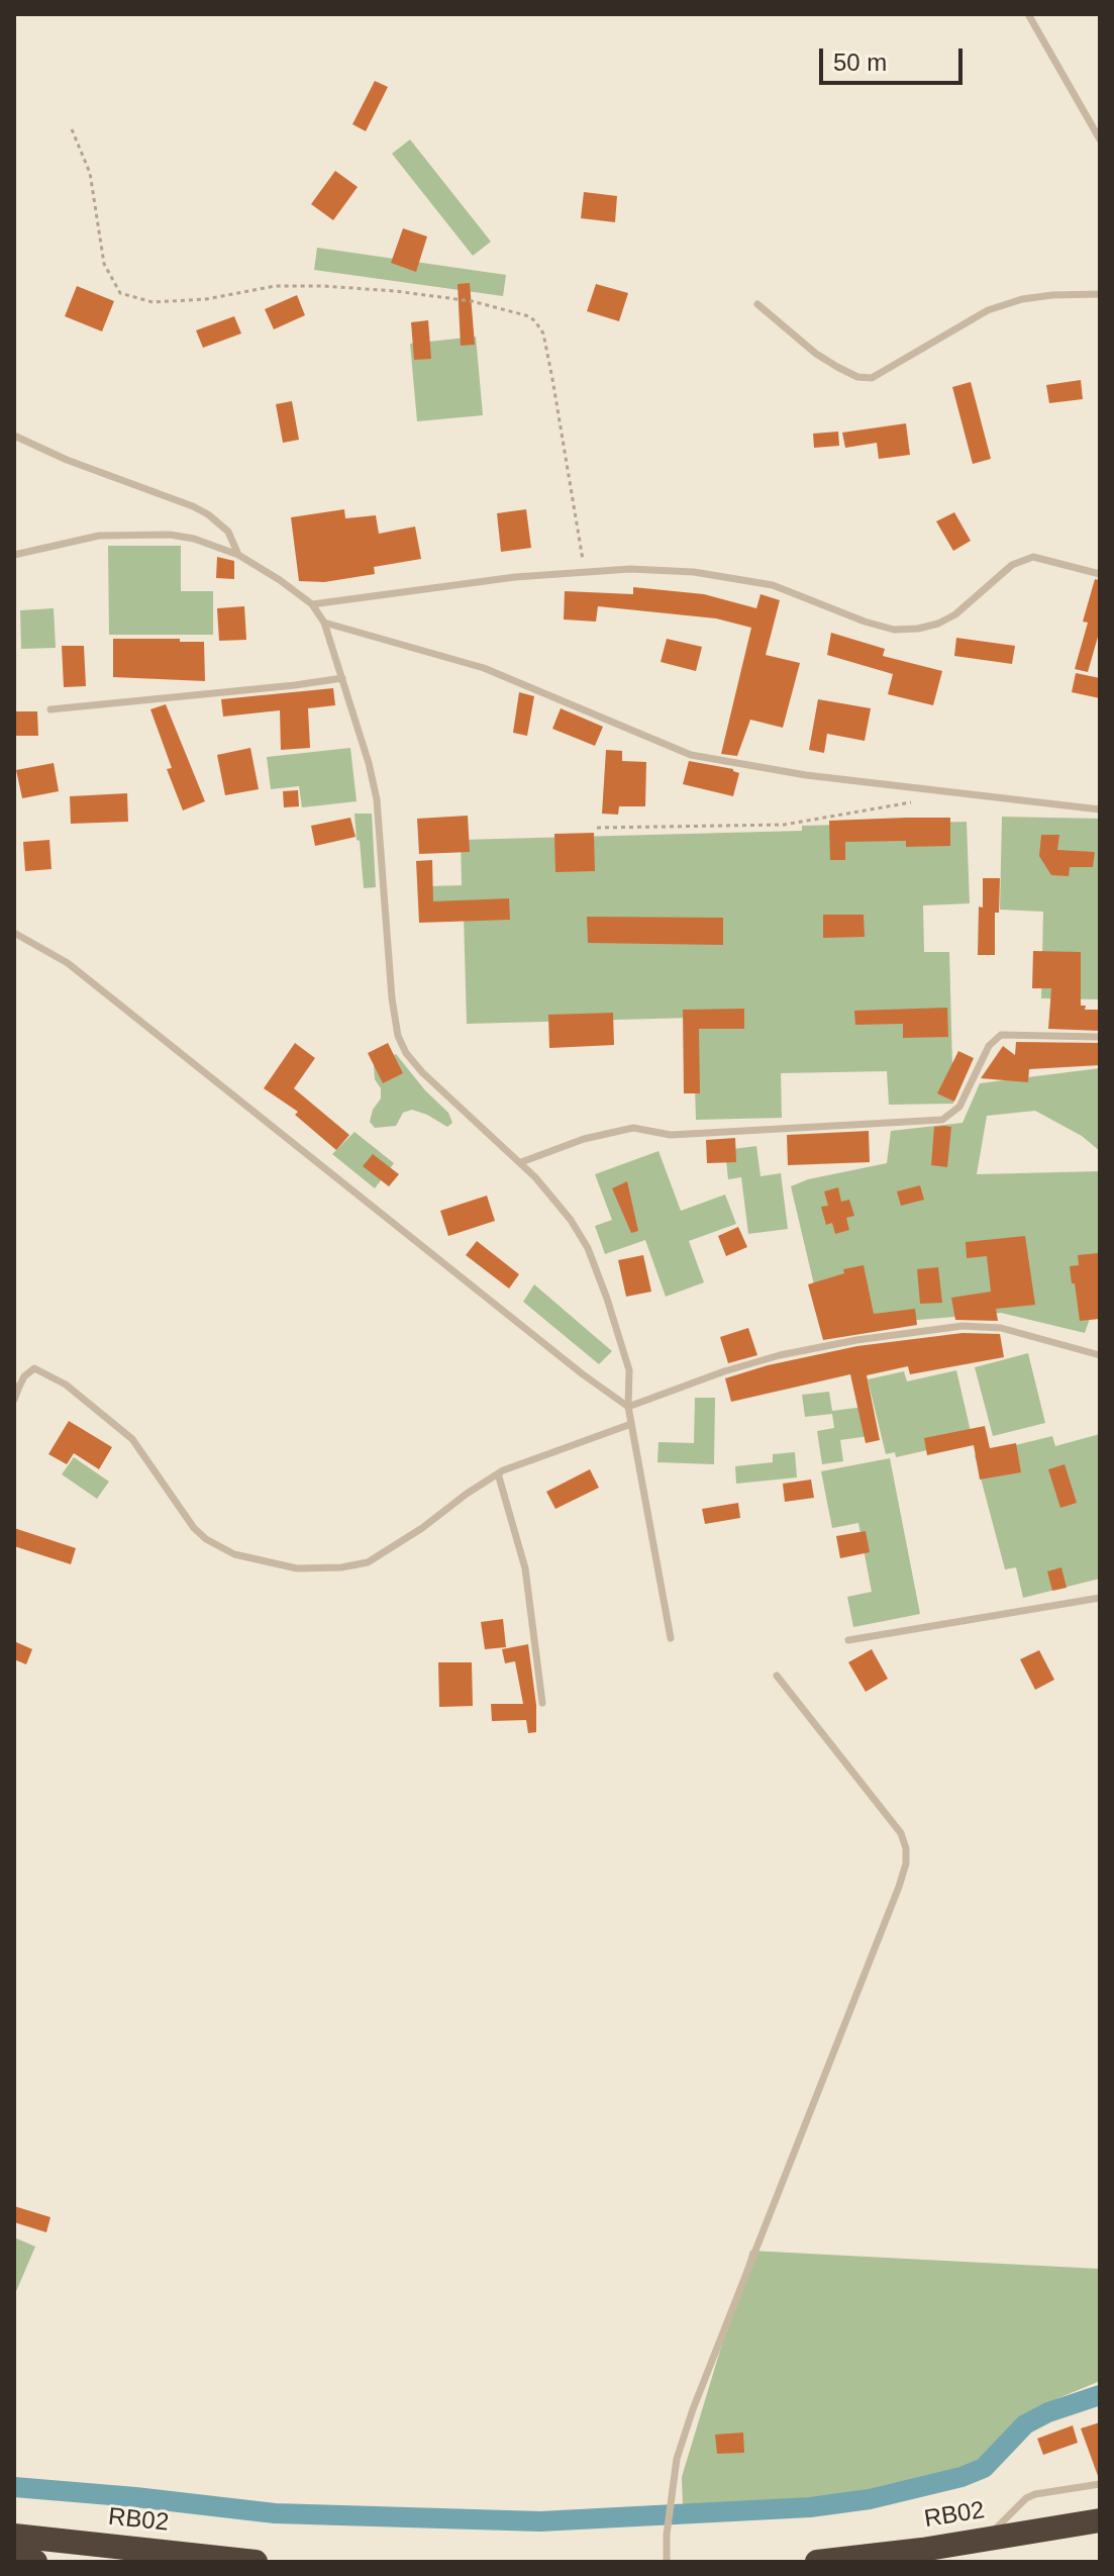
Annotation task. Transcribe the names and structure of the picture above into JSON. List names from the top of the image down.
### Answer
{
  "streets": {
    "highway": ["RB02"]
  },
  "scale_bar": "50 m"
}
